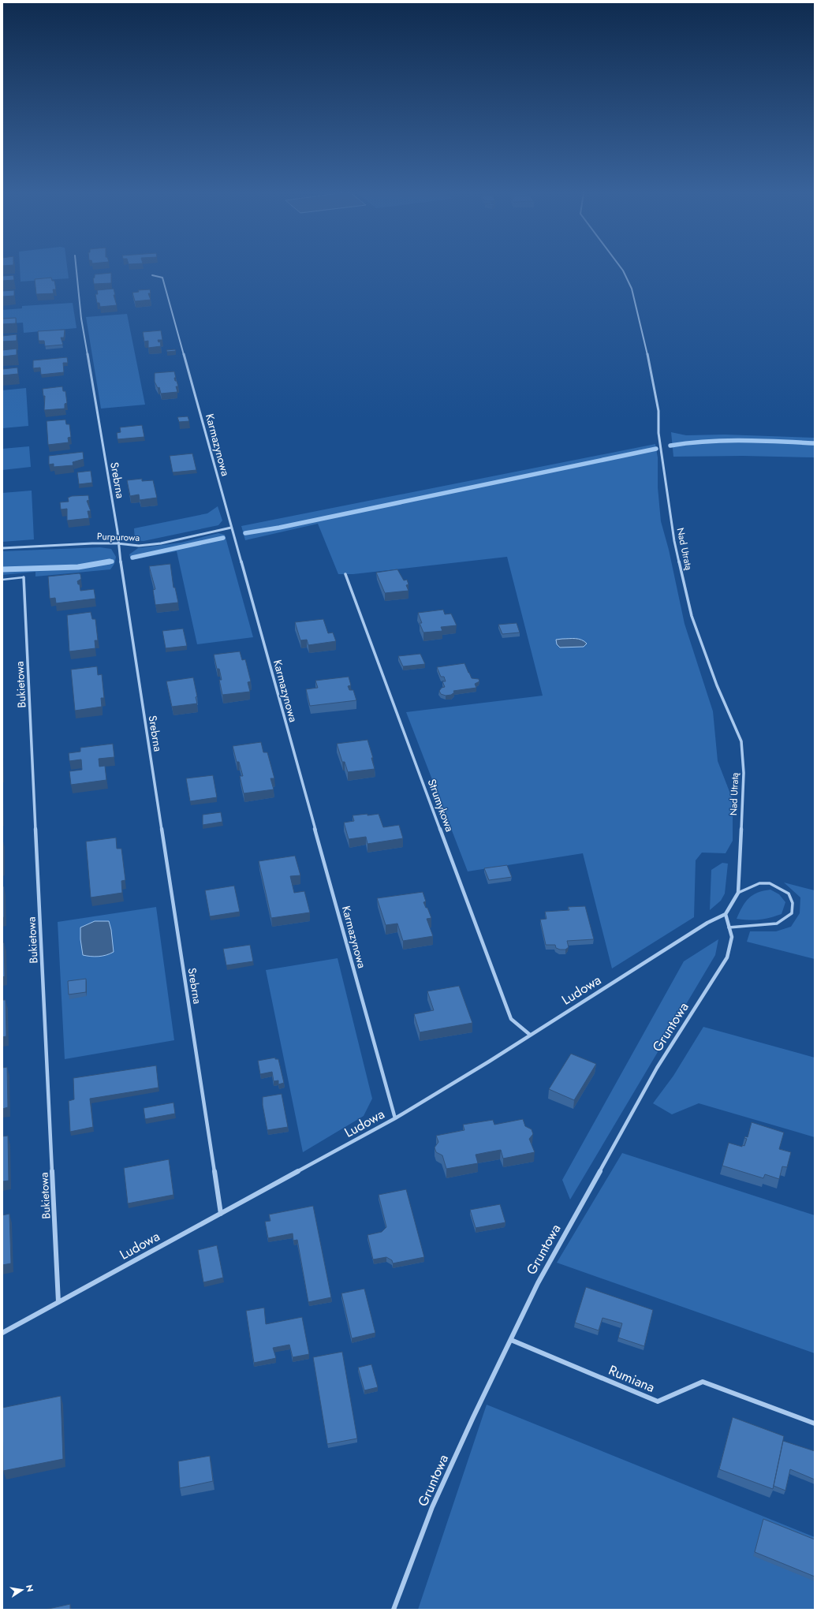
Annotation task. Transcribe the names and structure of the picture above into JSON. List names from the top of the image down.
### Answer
{
  "streets": {
    "street": [
      "Karmazynowa",
      "Srebrna",
      "Purpurowa",
      "Nad Utratą",
      "Bukietowa",
      "Strumykowa",
      "Ludowa",
      "Gruntowa",
      "Rumiana"
    ]
  },
  "crossings": [
    ["Karmazynowa", "Purpurowa"],
    ["Karmazynowa", "Ludowa"],
    ["Srebrna", "Purpurowa"],
    ["Srebrna", "Ludowa"],
    ["Nad Utratą", "Ludowa"],
    ["Nad Utratą", "Gruntowa"],
    ["Bukietowa", "Ludowa"],
    ["Strumykowa", "Ludowa"],
    ["Ludowa", "Gruntowa"],
    ["Gruntowa", "Rumiana"]
  ],
  "north": "right"
}
